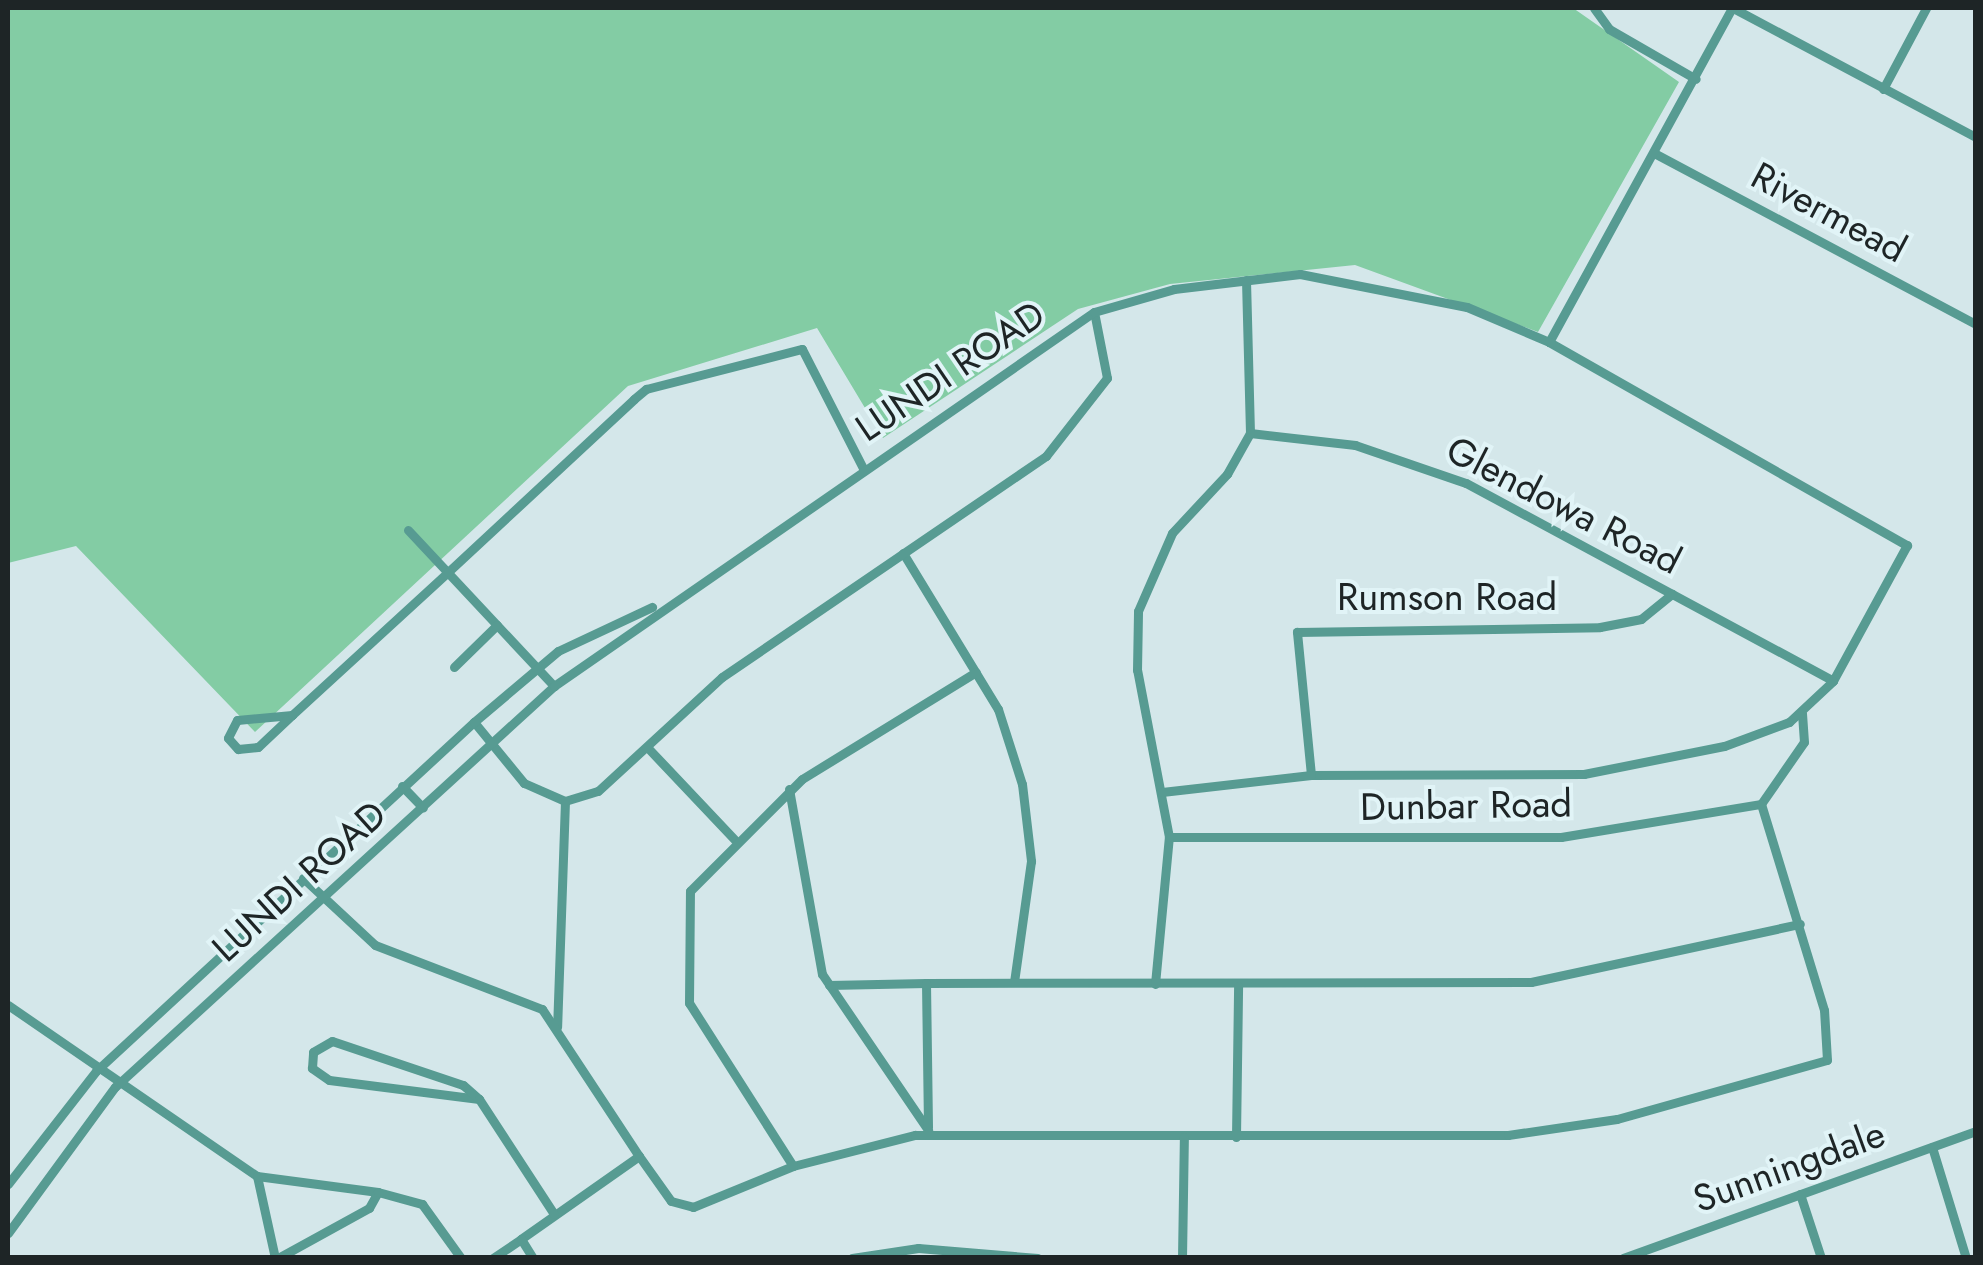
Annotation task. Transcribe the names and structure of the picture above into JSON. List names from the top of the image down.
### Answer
{
  "streets": {
    "street": [
      "Rivermead",
      "LUNDI ROAD",
      "Glendowa Road",
      "Rumson Road",
      "Dunbar Road",
      "Sunningdale"
    ]
  },
  "crossings": [
    ["LUNDI ROAD", "Glendowa Road"],
    ["Glendowa Road", "Rumson Road"]
  ]
}
